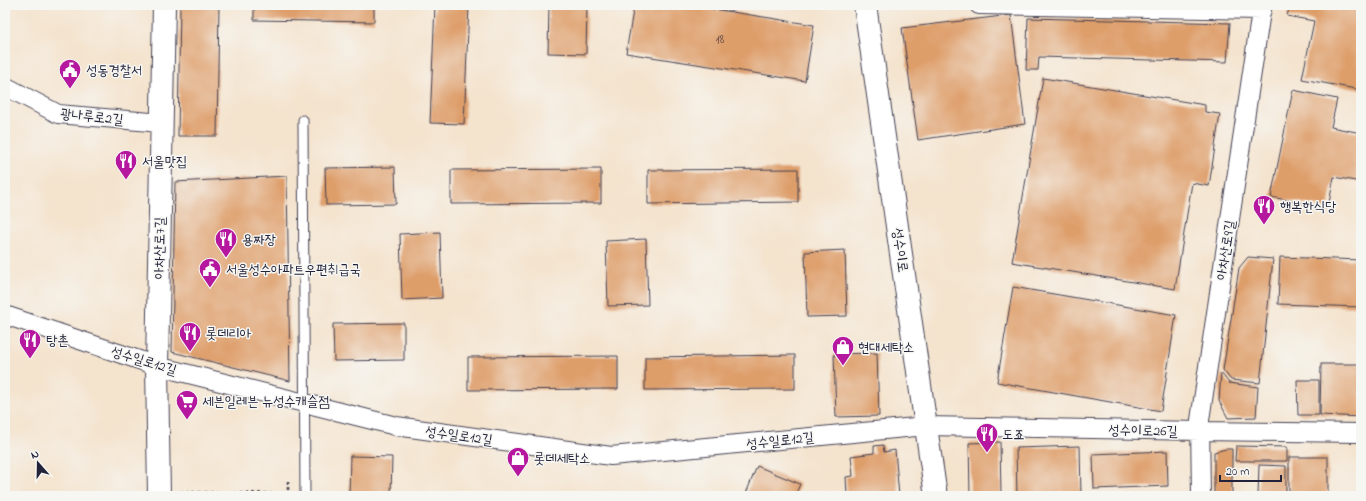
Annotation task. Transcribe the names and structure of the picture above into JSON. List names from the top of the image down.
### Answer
{
  "streets": {
    "street": [
      "광나루로2길",
      "아차산로7길",
      "성수이로",
      "아차산로9길",
      "성수일로12길",
      "성수이로26길"
    ]
  },
  "crossings": [
    ["광나루로2길", "아차산로7길"],
    ["아차산로7길", "성수일로12길"],
    ["성수이로", "성수일로12길"],
    ["성수이로", "성수이로26길"],
    ["아차산로9길", "성수이로26길"],
    ["성수일로12길", "성수이로26길"]
  ],
  "places": {
    "public building": ["성동경찰서", "서울성수아파트우편취급국"],
    "restaurant": [
      "서울맛집",
      "행복한식당",
      "용짜장",
      "롯데리아",
      "탕촌",
      "도죠"
    ],
    "shop": ["현대세탁소", "롯데세탁소"],
    "supermarket": ["세븐일레븐 뉴성수캐슬점"]
  },
  "house_numbers": ["18"],
  "scale_bar": "20 m",
  "north": "top"
}
